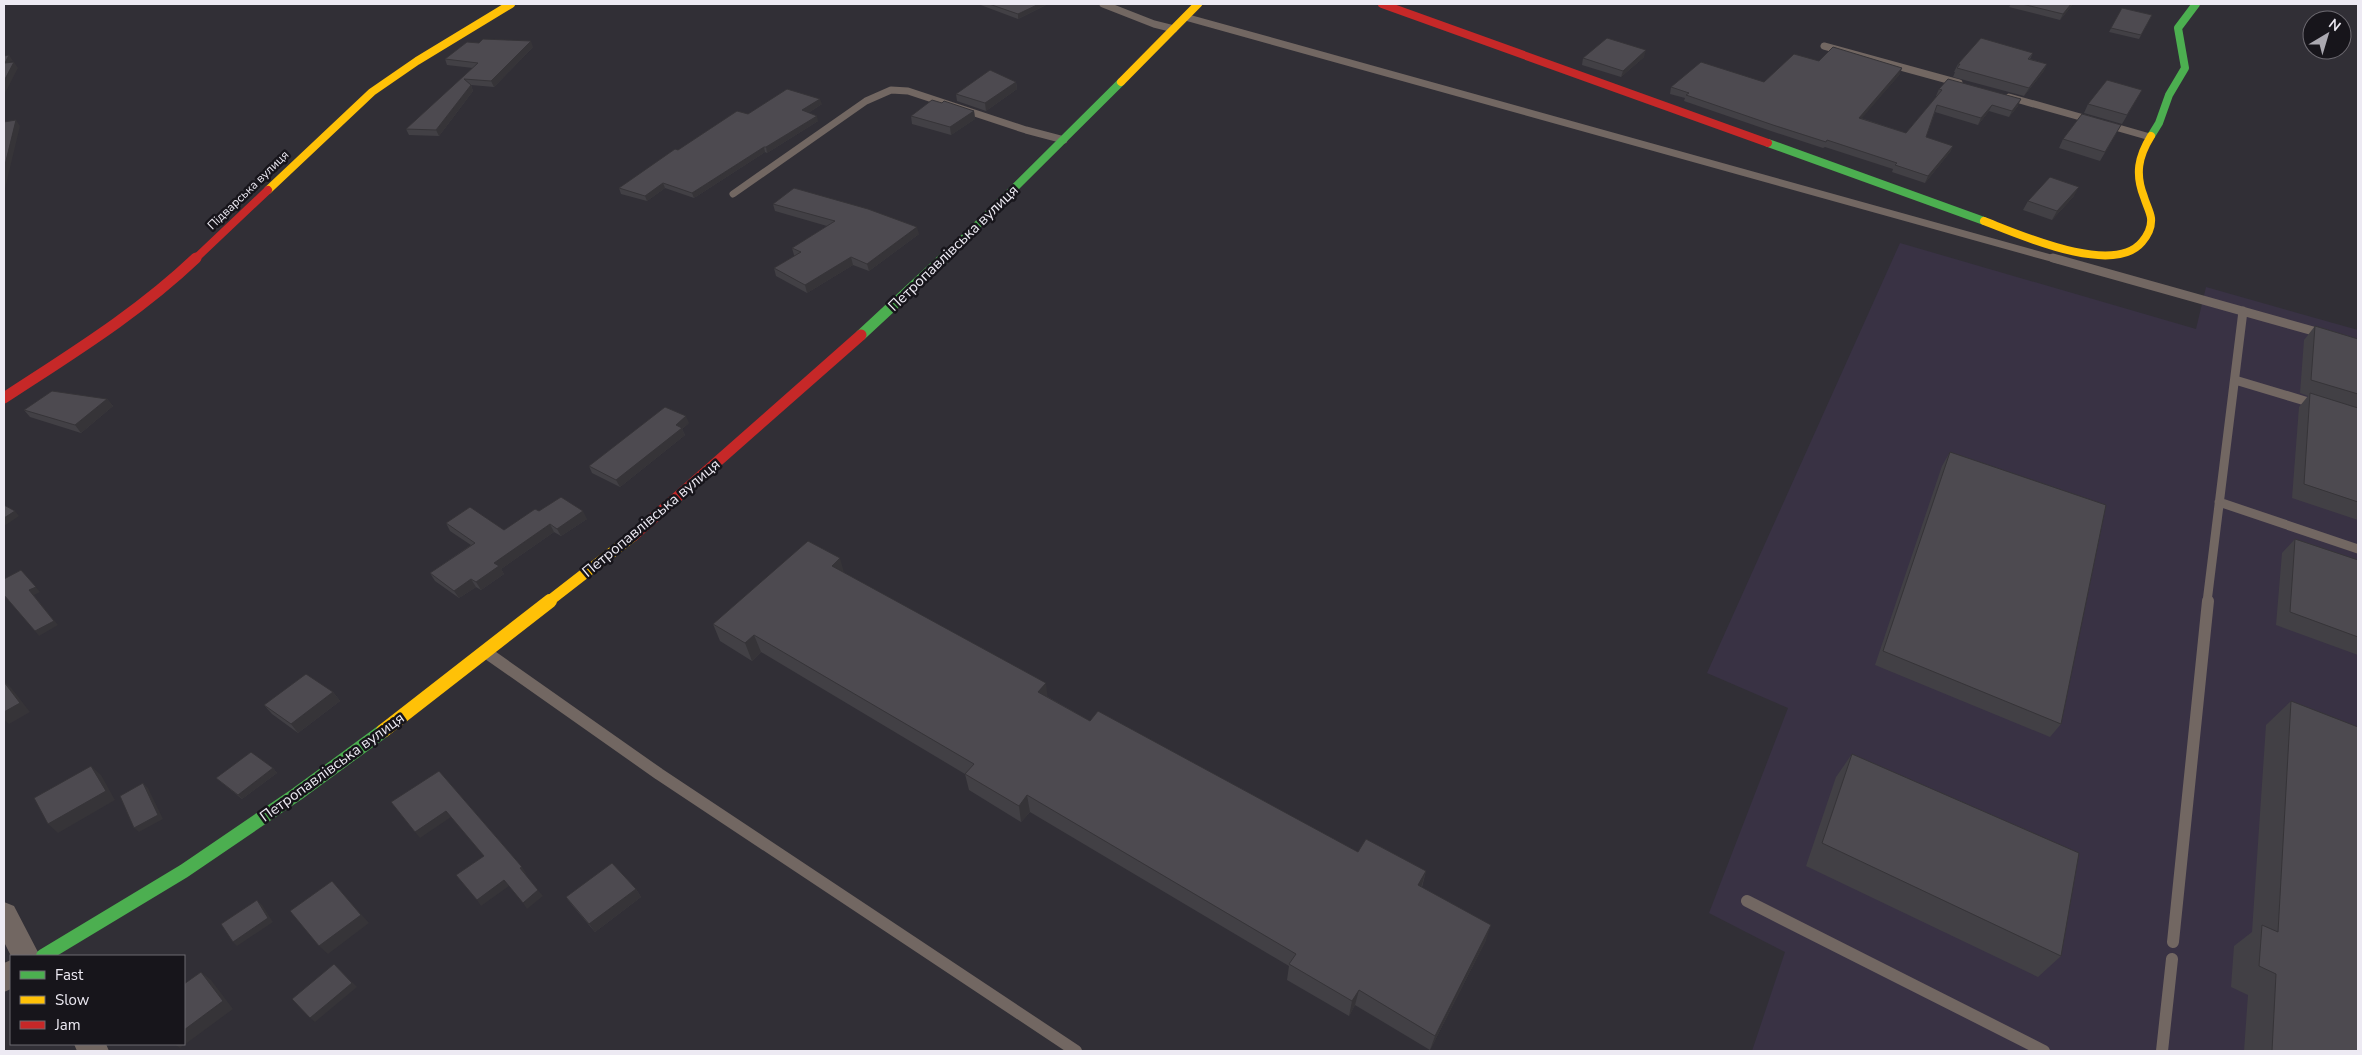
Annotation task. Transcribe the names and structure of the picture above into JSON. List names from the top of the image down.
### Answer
{
  "streets": {
    "street": ["Підварська вулиця", "Петропавлівська вулиця"]
  },
  "legend": ["Fast", "Slow", "Jam"],
  "north": "top right"
}
